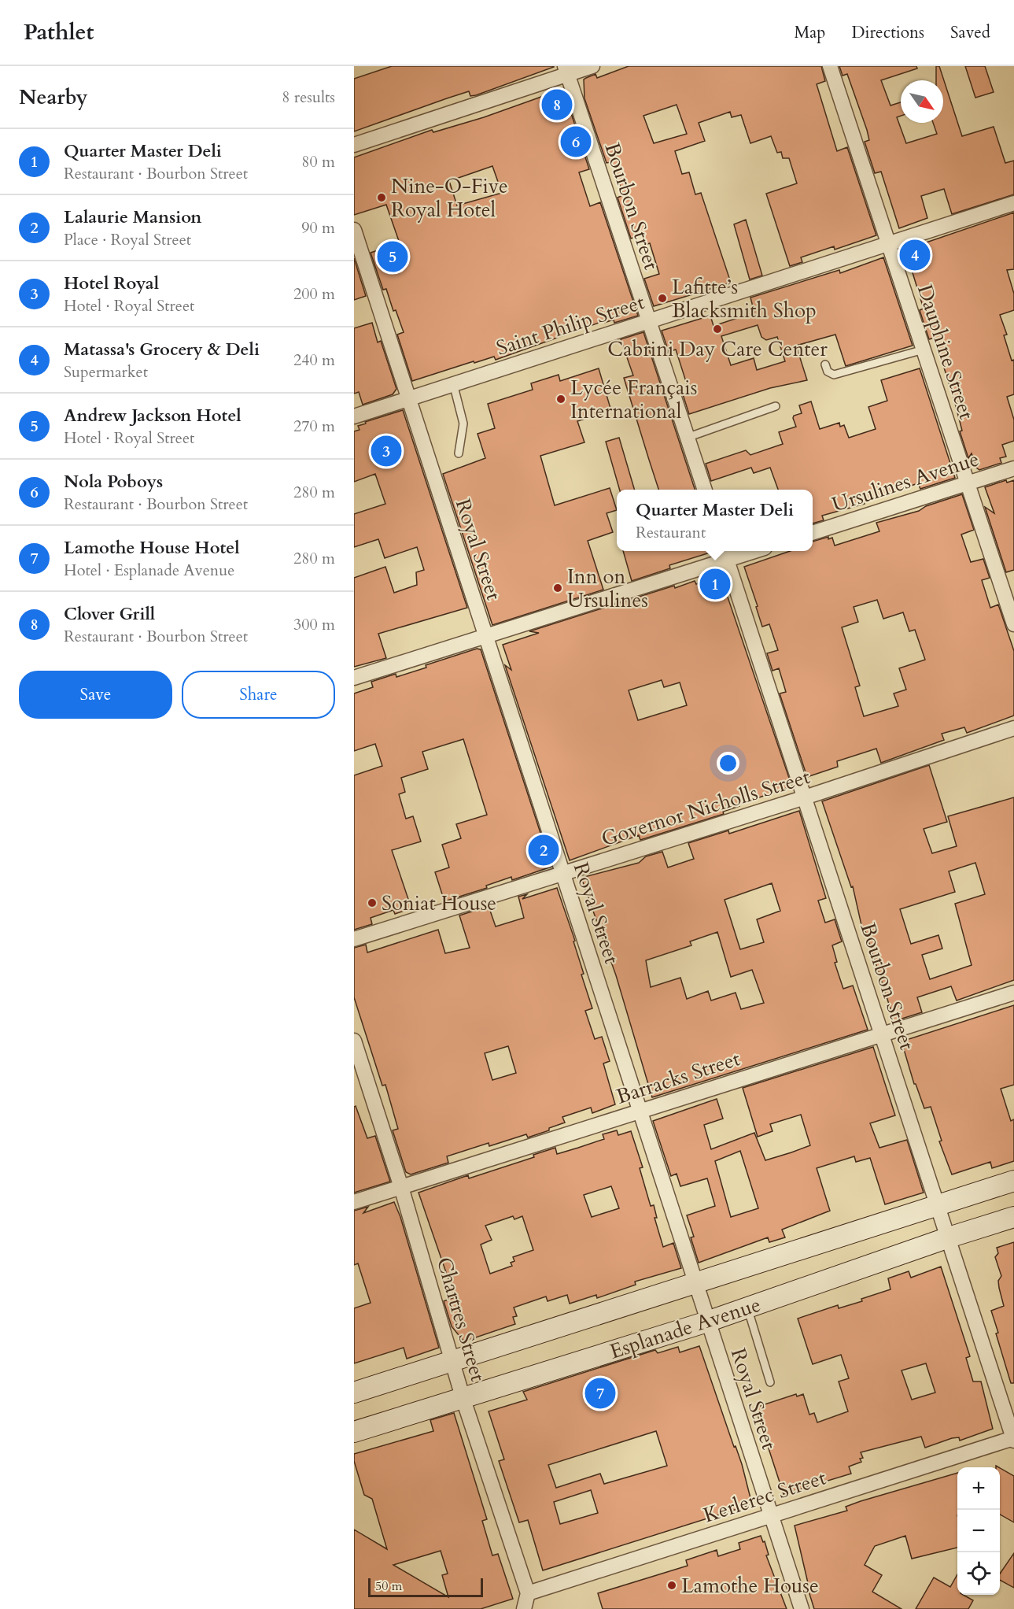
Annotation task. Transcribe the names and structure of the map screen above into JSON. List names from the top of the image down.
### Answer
{
  "streets": {
    "street": [
      "Bourbon Street",
      "Saint Philip Street",
      "Dauphine Street",
      "Ursulines Avenue",
      "Royal Street",
      "Governor Nicholls Street",
      "Barracks Street",
      "Chartres Street",
      "Esplanade Avenue",
      "Kerlerec Street"
    ]
  },
  "crossings": [
    ["Bourbon Street", "Saint Philip Street"],
    ["Bourbon Street", "Governor Nicholls Street"],
    ["Bourbon Street", "Barracks Street"],
    ["Bourbon Street", "Esplanade Avenue"],
    ["Bourbon Street", "Kerlerec Street"],
    ["Saint Philip Street", "Dauphine Street"],
    ["Saint Philip Street", "Royal Street"],
    ["Dauphine Street", "Ursulines Avenue"],
    ["Royal Street", "Governor Nicholls Street"],
    ["Royal Street", "Barracks Street"],
    ["Royal Street", "Esplanade Avenue"],
    ["Royal Street", "Kerlerec Street"],
    ["Barracks Street", "Chartres Street"],
    ["Chartres Street", "Esplanade Avenue"],
    ["Chartres Street", "Kerlerec Street"]
  ],
  "places": [
    "Nine-O-Five Royal Hotel",
    "Lafitte’s Blacksmith Shop",
    "Cabrini Day Care Center",
    "Lycée Français International",
    "Inn on Ursulines",
    "Soniat House",
    "Lamothe House"
  ],
  "scale_bar": "50 m",
  "north": "bottom right",
  "page": {
    "header": "Pathlet",
    "nav": ["Map", "Directions", "Saved"],
    "heading": ["Nearby", "8 results"],
    "pins": [
      "8",
      "6",
      "4",
      "5",
      "3",
      "1",
      "2",
      "7"
    ],
    "list": [
      {
        "mark": "1",
        "name": "Quarter Master Deli",
        "note": "Restaurant · Bourbon Street",
        "value": "80 m"
      },
      {
        "mark": "2",
        "name": "Lalaurie Mansion",
        "note": "Place · Royal Street",
        "value": "90 m"
      },
      {
        "mark": "3",
        "name": "Hotel Royal",
        "note": "Hotel · Royal Street",
        "value": "200 m"
      },
      {
        "mark": "4",
        "name": "Matassa's Grocery & Deli",
        "note": "Supermarket",
        "value": "240 m"
      },
      {
        "mark": "5",
        "name": "Andrew Jackson Hotel",
        "note": "Hotel · Royal Street",
        "value": "270 m"
      },
      {
        "mark": "6",
        "name": "Nola Poboys",
        "note": "Restaurant · Bourbon Street",
        "value": "280 m"
      },
      {
        "mark": "7",
        "name": "Lamothe House Hotel",
        "note": "Hotel · Esplanade Avenue",
        "value": "280 m"
      },
      {
        "mark": "8",
        "name": "Clover Grill",
        "note": "Restaurant · Bourbon Street",
        "value": "300 m"
      }
    ],
    "popup": ["Quarter Master Deli", "Restaurant"],
    "buttons": ["Save", "Share"],
    "map_buttons": ["+", "−"],
    "scale": "50 m"
  }
}
